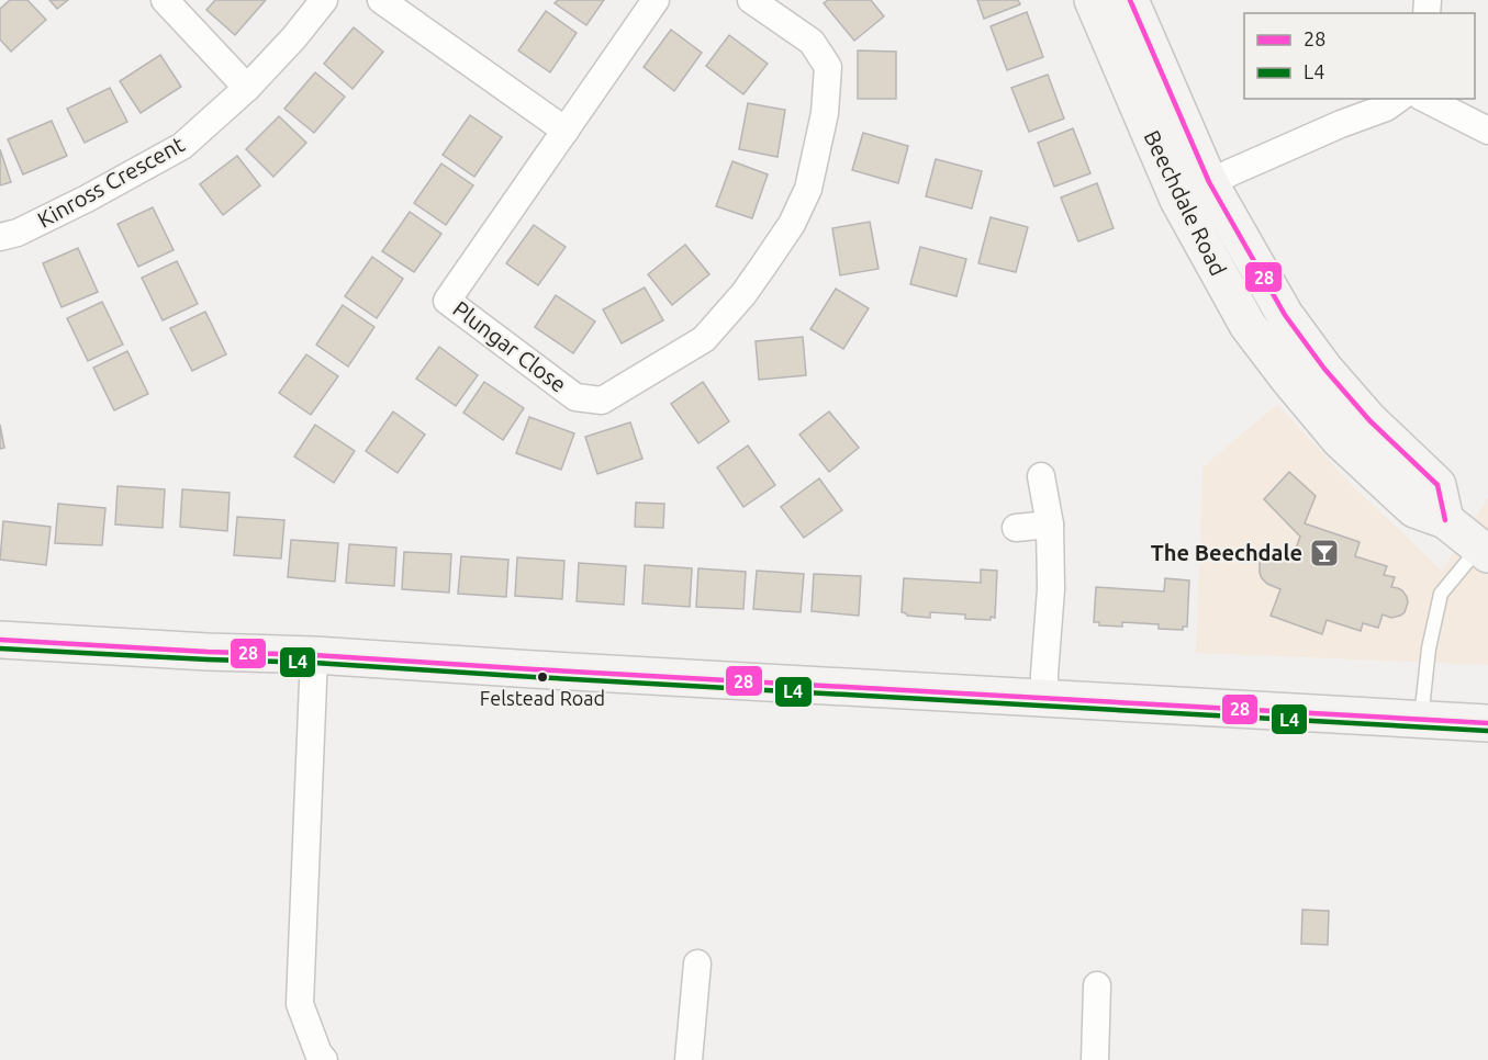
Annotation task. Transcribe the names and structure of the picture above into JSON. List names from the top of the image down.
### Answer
{
  "streets": {
    "street": ["Kinross Crescent", "Beechdale Road", "Plungar Close"]
  },
  "places": {
    "bar": ["The Beechdale"],
    "other": ["Felstead Road"]
  },
  "lines": ["transit line 28", "transit line L4"],
  "legend": ["28", "L4"]
}
